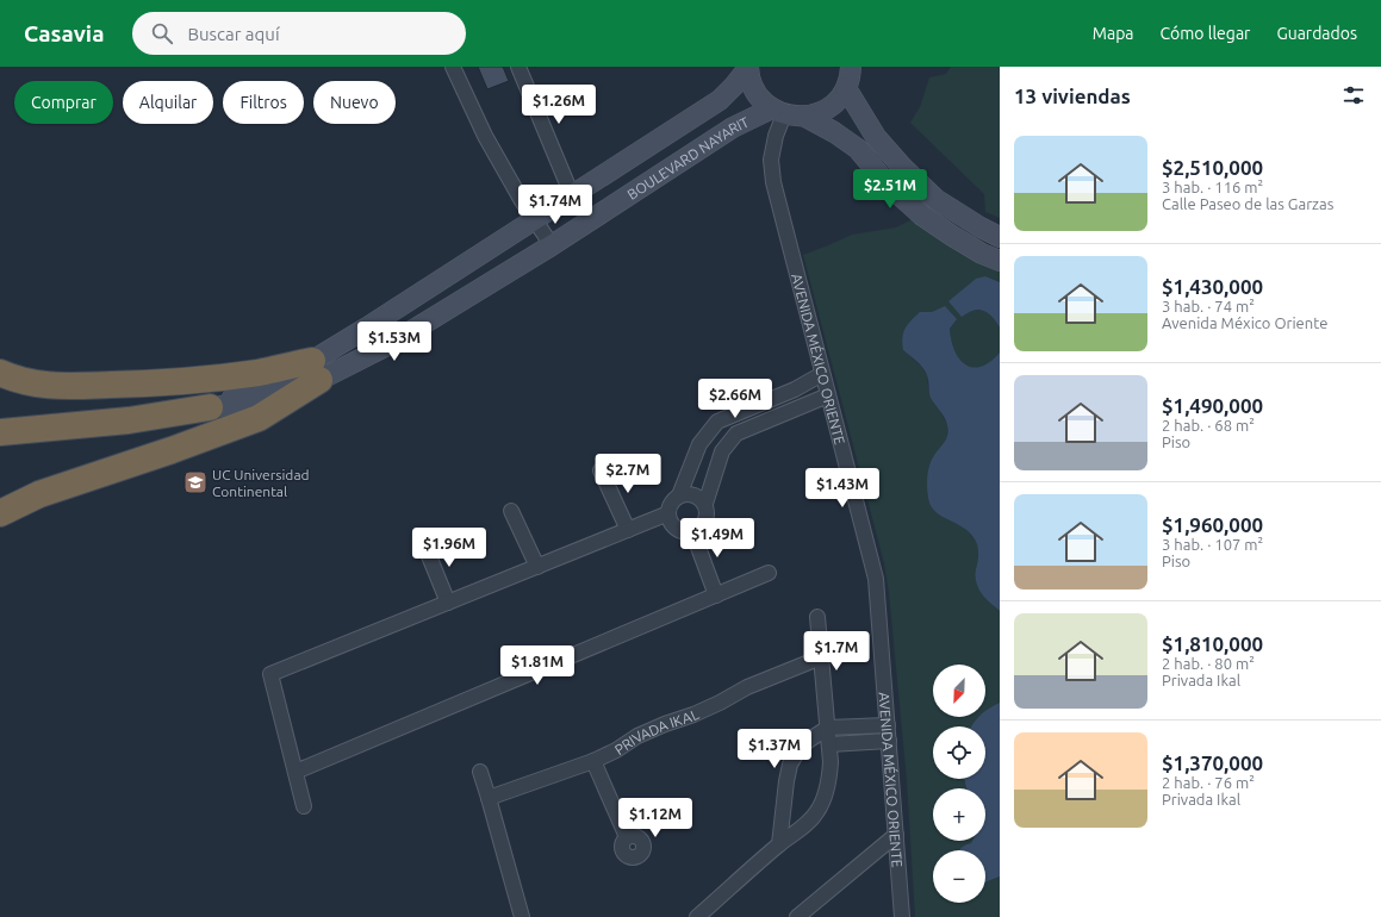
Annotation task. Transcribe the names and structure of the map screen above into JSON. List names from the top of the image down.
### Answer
{
  "streets": {
    "street": ["BOULEVARD NAYARIT", "AVENIDA MÉXICO ORIENTE", "PRIVADA IKAL"]
  },
  "crossings": [
    ["BOULEVARD NAYARIT", "AVENIDA MÉXICO ORIENTE"]
  ],
  "places": {
    "school or university": ["UC Universidad Continental"]
  },
  "north": "bottom left",
  "page": {
    "header": "Casavia",
    "search": "Buscar aquí",
    "nav": ["Mapa", "Cómo llegar", "Guardados"],
    "heading": "13 viviendas",
    "chip": [
      "Comprar",
      "Alquilar",
      "Filtros",
      "Nuevo"
    ],
    "price": [
      "$1.26M",
      "$2.51M",
      "$1.74M",
      "$1.53M",
      "$2.66M",
      "$2.7M",
      "$1.43M",
      "$1.49M",
      "$1.96M",
      "$1.7M",
      "$1.81M",
      "$1.37M",
      "$1.12M"
    ],
    "list": [
      {
        "name": "$2,510,000",
        "note": "3 hab. · 116 m² · Calle Paseo de las Garzas"
      },
      {
        "name": "$1,430,000",
        "note": "3 hab. · 74 m² · Avenida México Oriente"
      },
      {
        "name": "$1,490,000",
        "note": "2 hab. · 68 m² · Piso"
      },
      {
        "name": "$1,960,000",
        "note": "3 hab. · 107 m² · Piso"
      },
      {
        "name": "$1,810,000",
        "note": "2 hab. · 80 m² · Privada Ikal"
      },
      {
        "name": "$1,370,000",
        "note": "2 hab. · 76 m² · Privada Ikal"
      }
    ],
    "map_buttons": ["+", "−"]
  }
}
